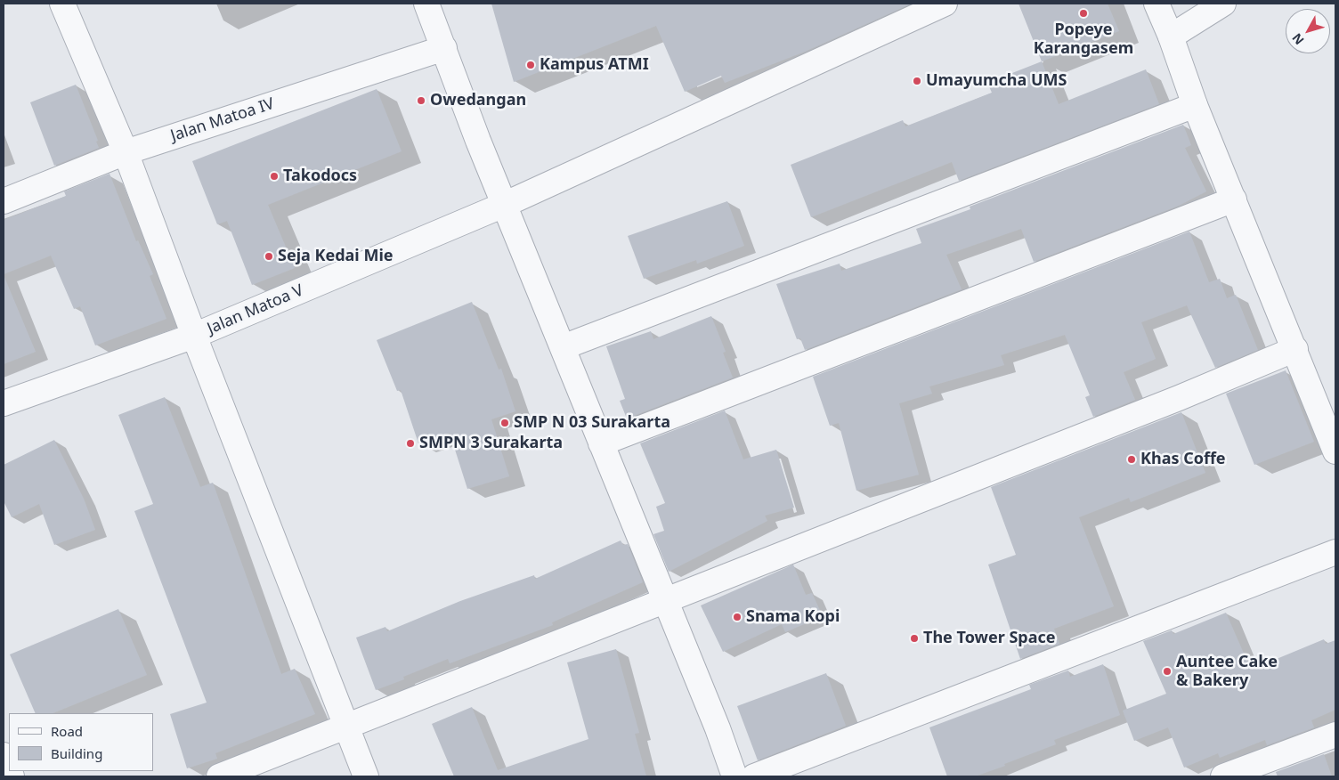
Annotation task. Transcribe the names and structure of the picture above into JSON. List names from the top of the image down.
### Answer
{
  "streets": {
    "street": ["Jalan Matoa IV", "Jalan Matoa V"]
  },
  "places": [
    "Popeye Karangasem",
    "Kampus ATMI",
    "Umayumcha UMS",
    "Owedangan",
    "Takodocs",
    "Seja Kedai Mie",
    "SMP N 03 Surakarta",
    "SMPN 3 Surakarta",
    "Khas Coffe",
    "Snama Kopi",
    "The Tower Space",
    "Auntee Cake & Bakery"
  ],
  "legend": ["Road", "Building"],
  "north": "bottom left"
}
